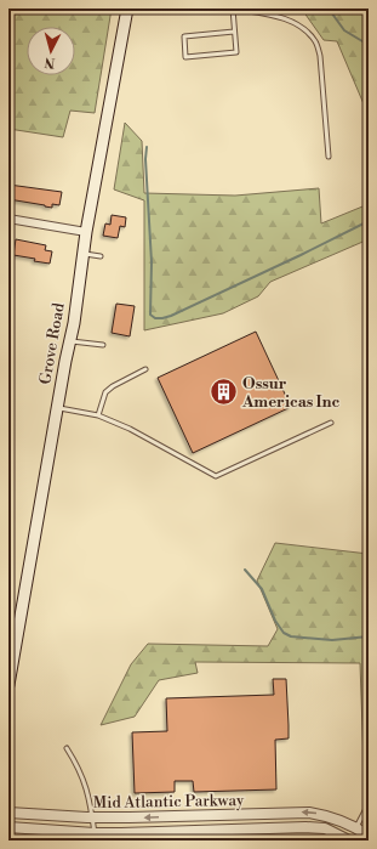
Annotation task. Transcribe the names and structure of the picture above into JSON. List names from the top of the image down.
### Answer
{
  "streets": {
    "main road": ["Grove Road"],
    "street": ["Mid Atlantic Parkway"]
  },
  "places": {
    "building": ["Ossur Americas Inc"]
  },
  "north": "bottom"
}
